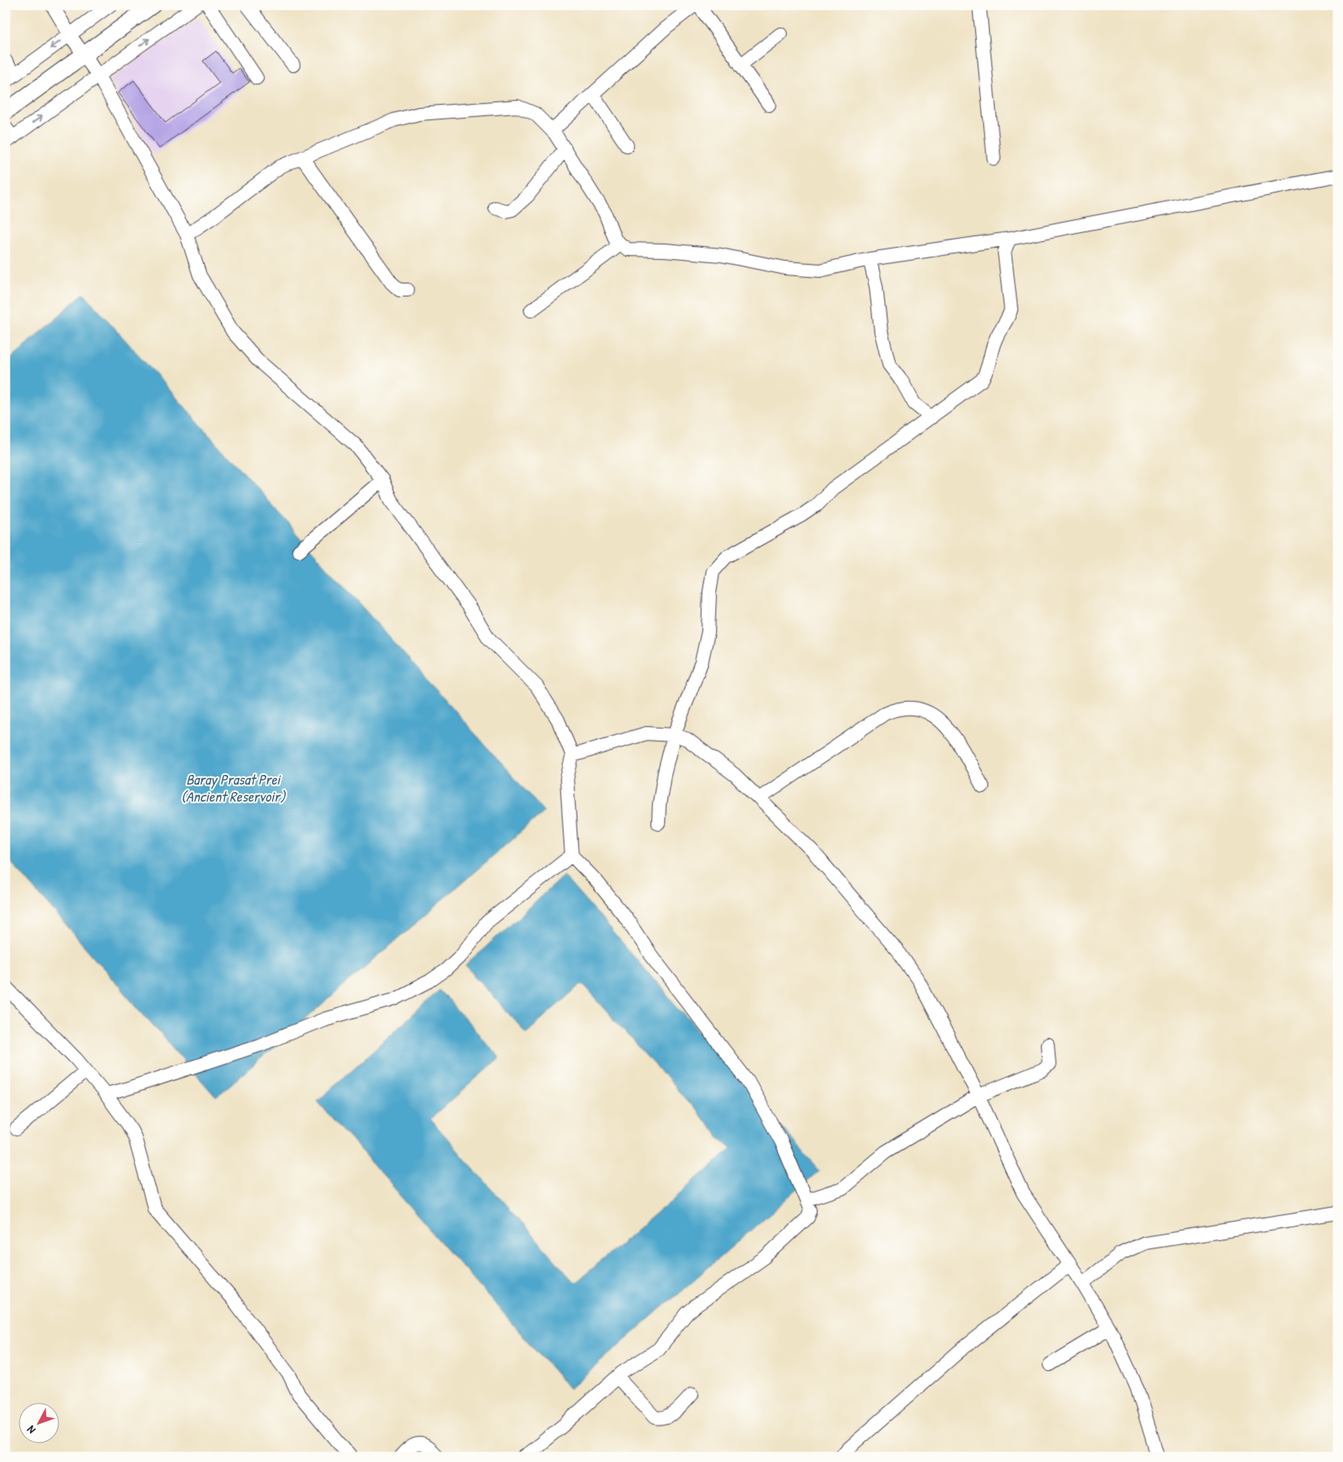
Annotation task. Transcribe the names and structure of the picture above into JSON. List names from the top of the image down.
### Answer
{
  "water": ["Baray Prasat Prei (Ancient Reservoir)"],
  "north": "bottom left"
}
